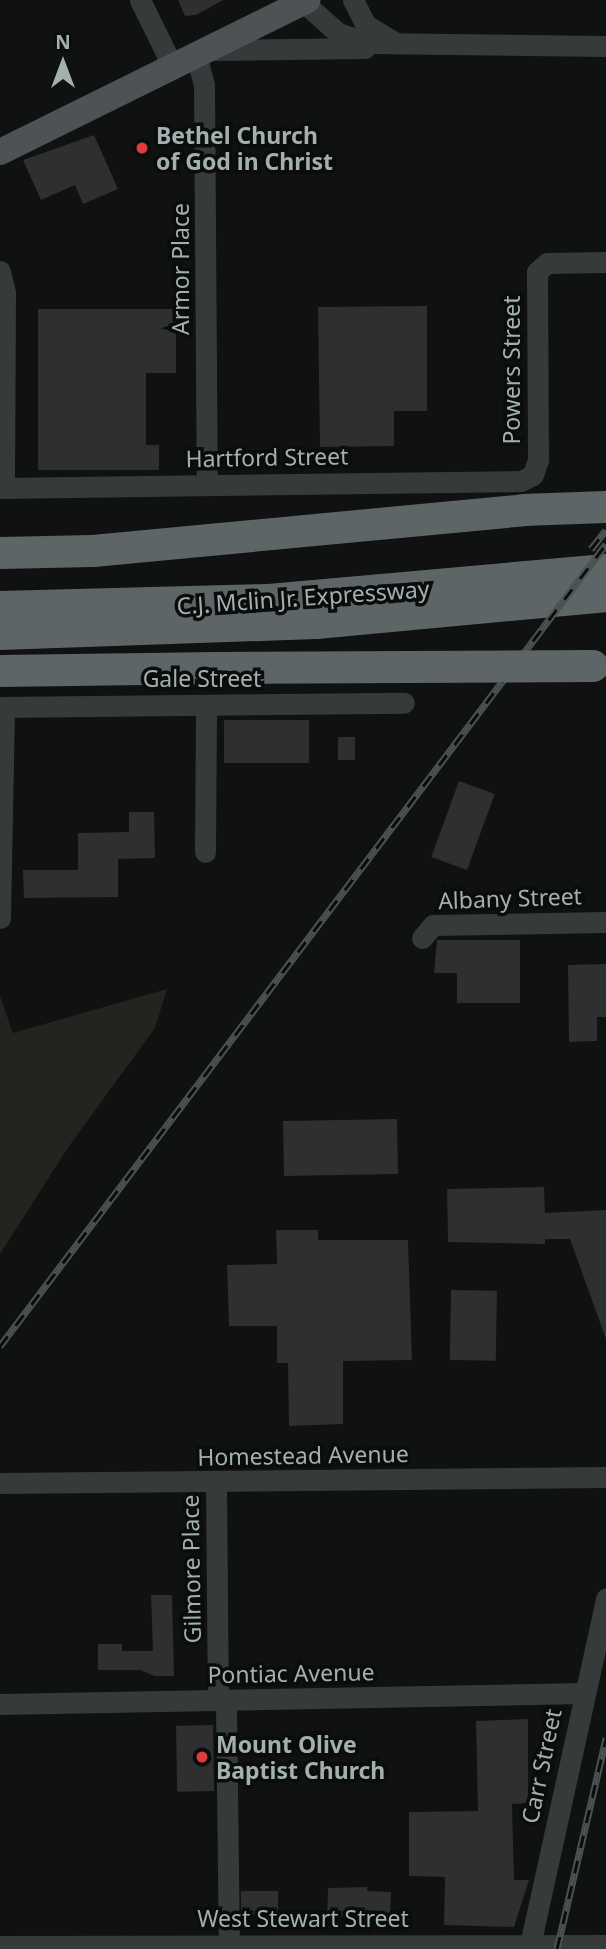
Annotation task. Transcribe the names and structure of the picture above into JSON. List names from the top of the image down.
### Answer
{
  "streets": {
    "highway": ["C.J. Mclin Jr. Expressway"],
    "street": [
      "Armor Place",
      "Powers Street",
      "Hartford Street",
      "Gale Street",
      "Albany Street",
      "Homestead Avenue",
      "Gilmore Place",
      "Pontiac Avenue",
      "Carr Street",
      "West Stewart Street"
    ]
  },
  "crossings": [
    ["Armor Place", "Hartford Street"],
    ["Powers Street", "Hartford Street"],
    ["Homestead Avenue", "Gilmore Place"],
    ["Gilmore Place", "Pontiac Avenue"],
    ["Gilmore Place", "West Stewart Street"],
    ["Pontiac Avenue", "Carr Street"],
    ["Carr Street", "West Stewart Street"]
  ],
  "places": ["Bethel Church of God in Christ", "Mount Olive Baptist Church"],
  "north": "top"
}
